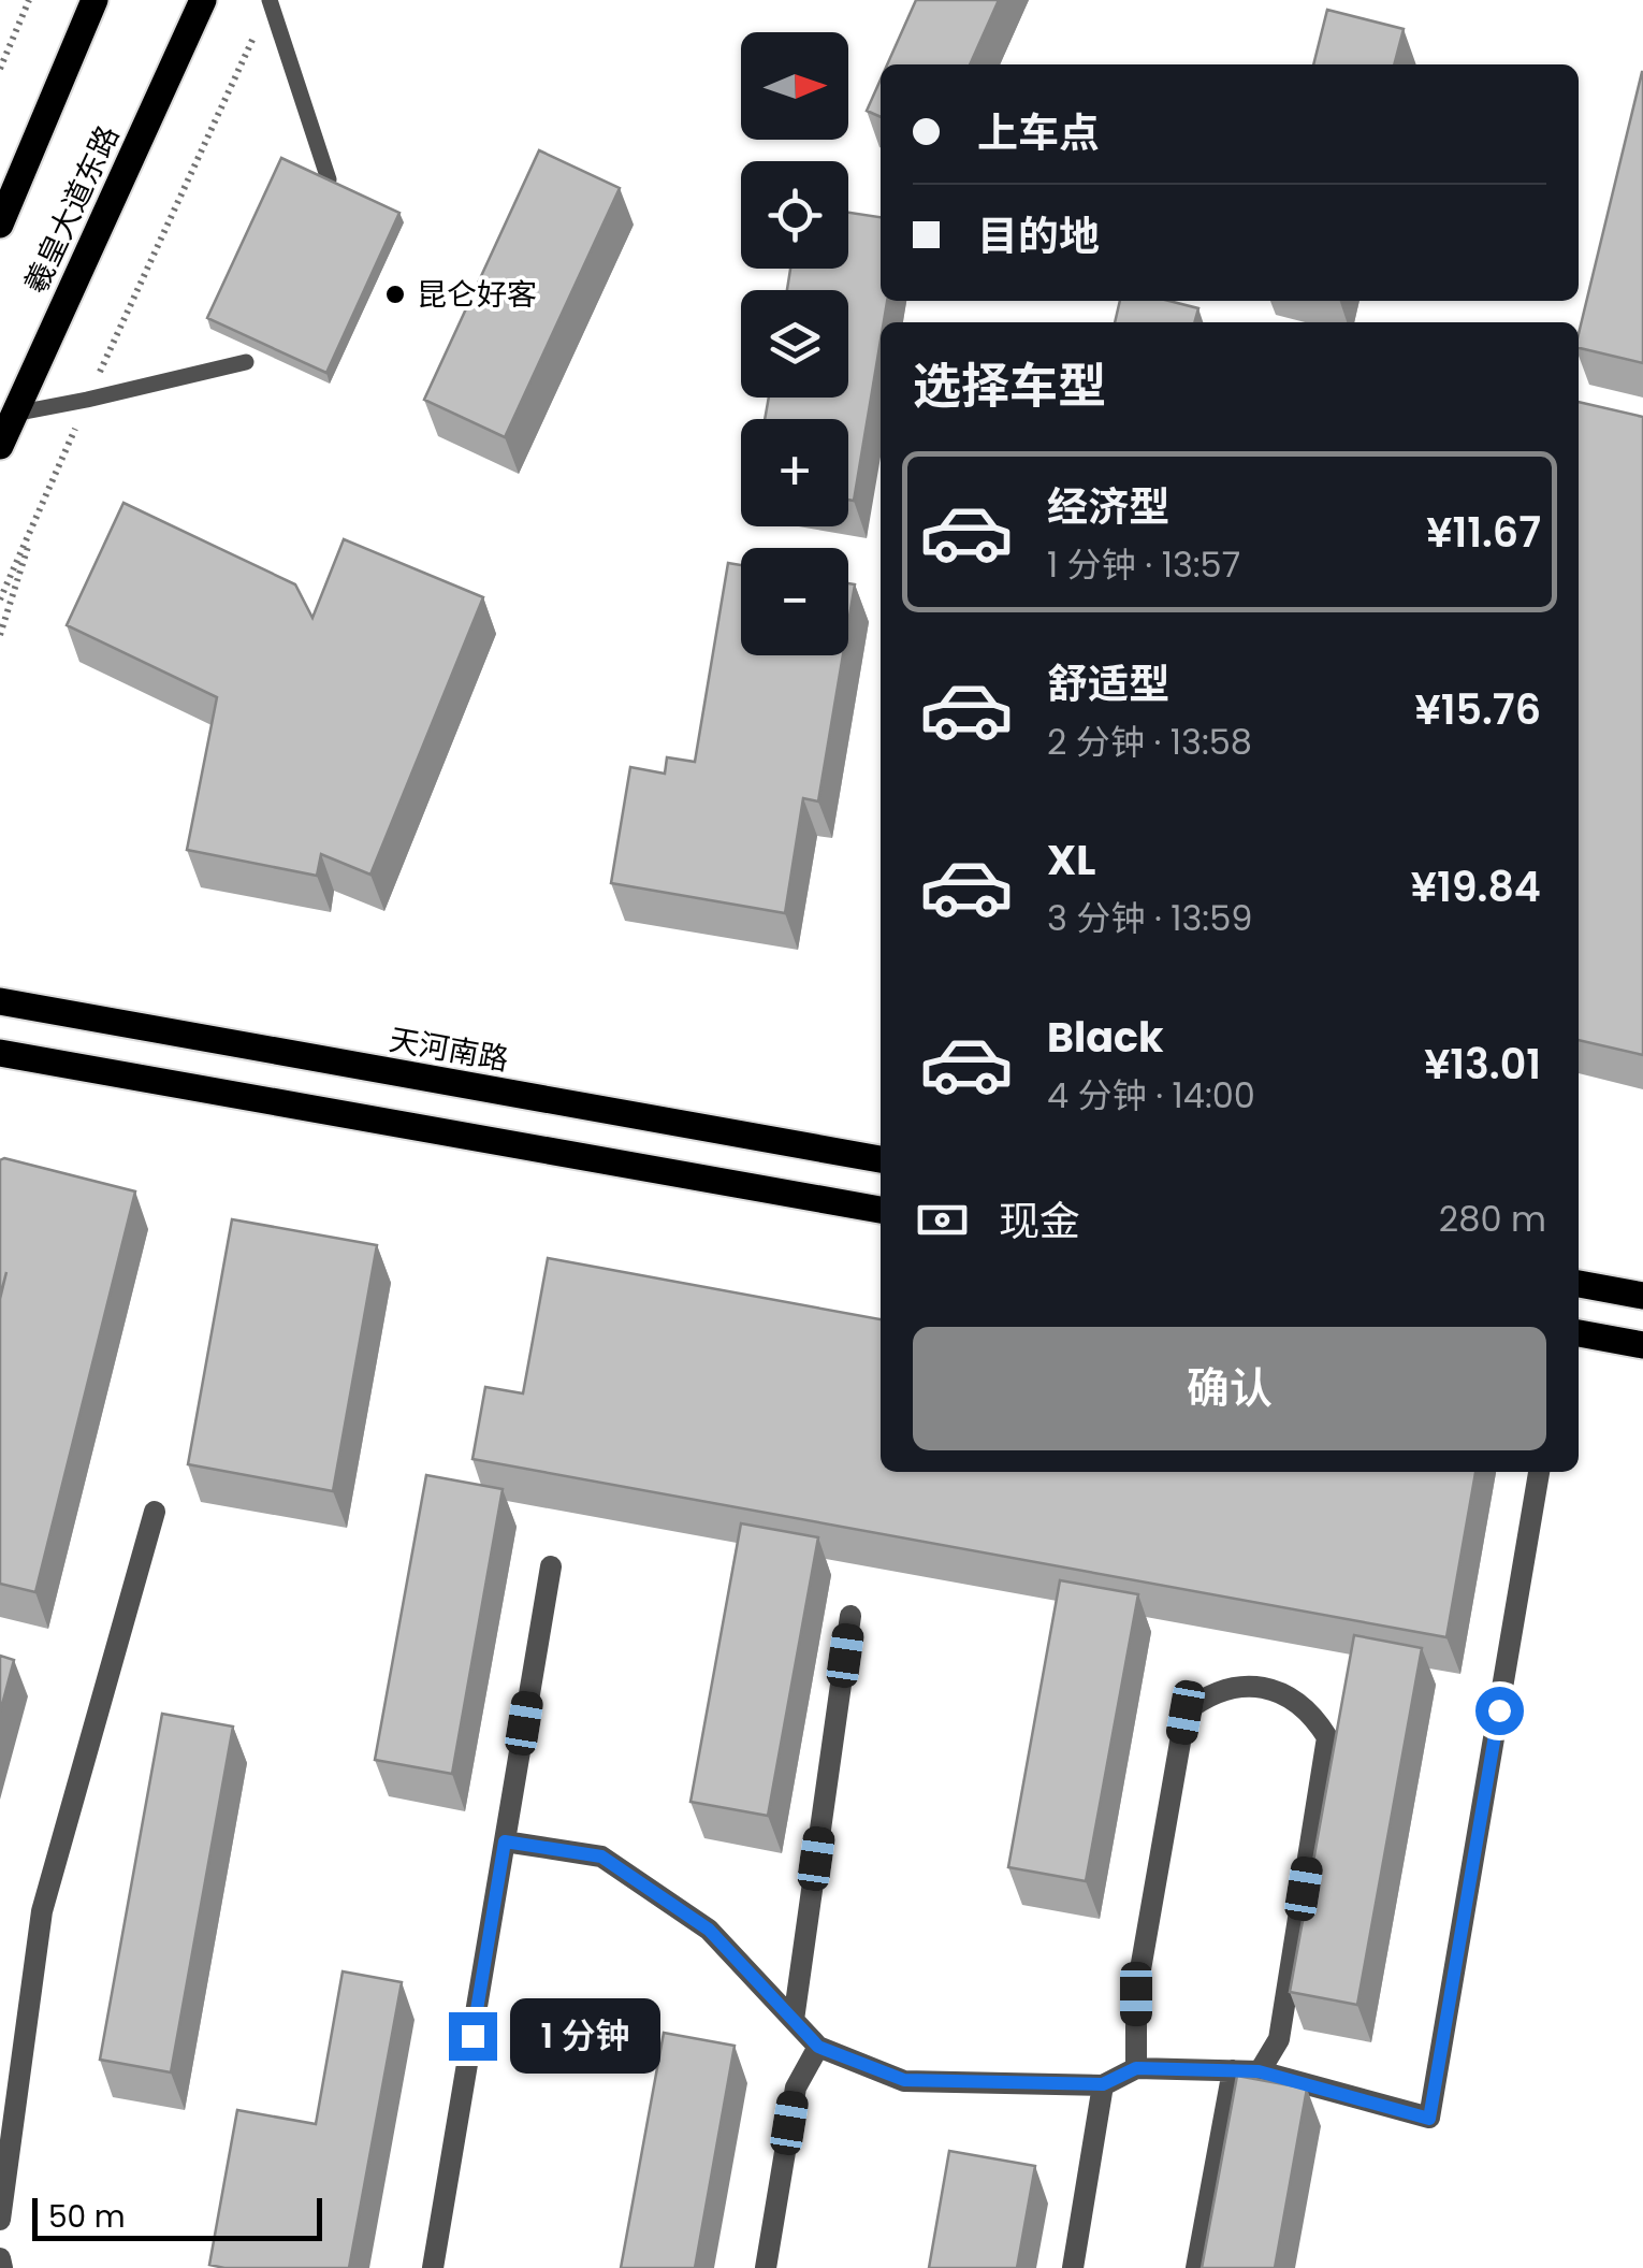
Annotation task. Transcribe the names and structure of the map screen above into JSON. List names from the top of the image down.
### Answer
{
  "streets": {
    "main road": ["羲皇大道东路", "天河南路"]
  },
  "places": ["昆仑好客"],
  "scale_bar": "50 m",
  "north": "right",
  "page": {
    "map_buttons": ["+", "−"],
    "banner": ["上车点", "目的地"],
    "heading": "选择车型",
    "list": [
      {
        "name": "经济型",
        "note": "1 分钟 · 13:57",
        "value": "¥11.67"
      },
      {
        "name": "舒适型",
        "note": "2 分钟 · 13:58",
        "value": "¥15.76"
      },
      {
        "name": "XL",
        "note": "3 分钟 · 13:59",
        "value": "¥19.84"
      },
      {
        "name": "Black",
        "note": "4 分钟 · 14:00",
        "value": "¥13.01"
      }
    ],
    "pay": ["现金", "280 m"],
    "buttons": "确认",
    "bubble": "1 分钟",
    "scale": "50 m"
  }
}
